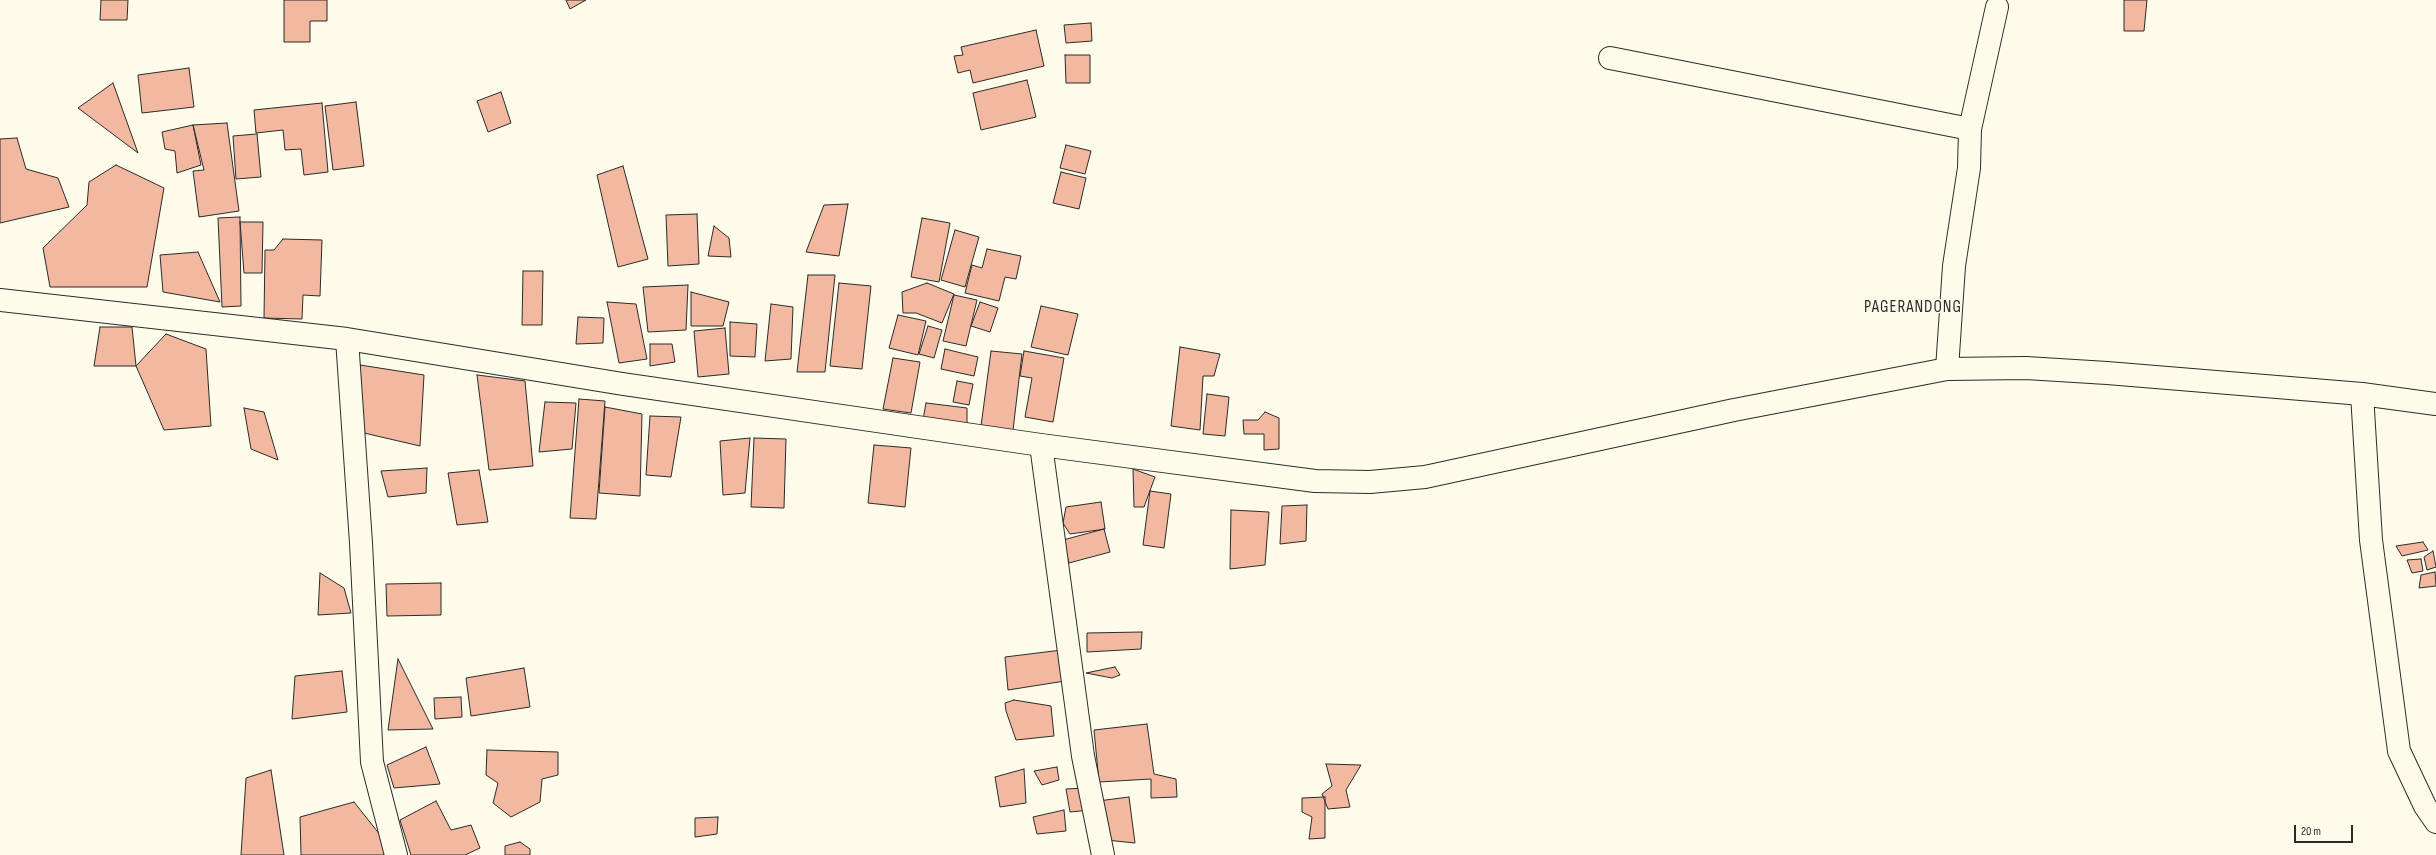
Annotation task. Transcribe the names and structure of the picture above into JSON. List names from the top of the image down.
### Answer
{
  "districts": ["PAGERANDONG"],
  "scale_bar": "20 m"
}
